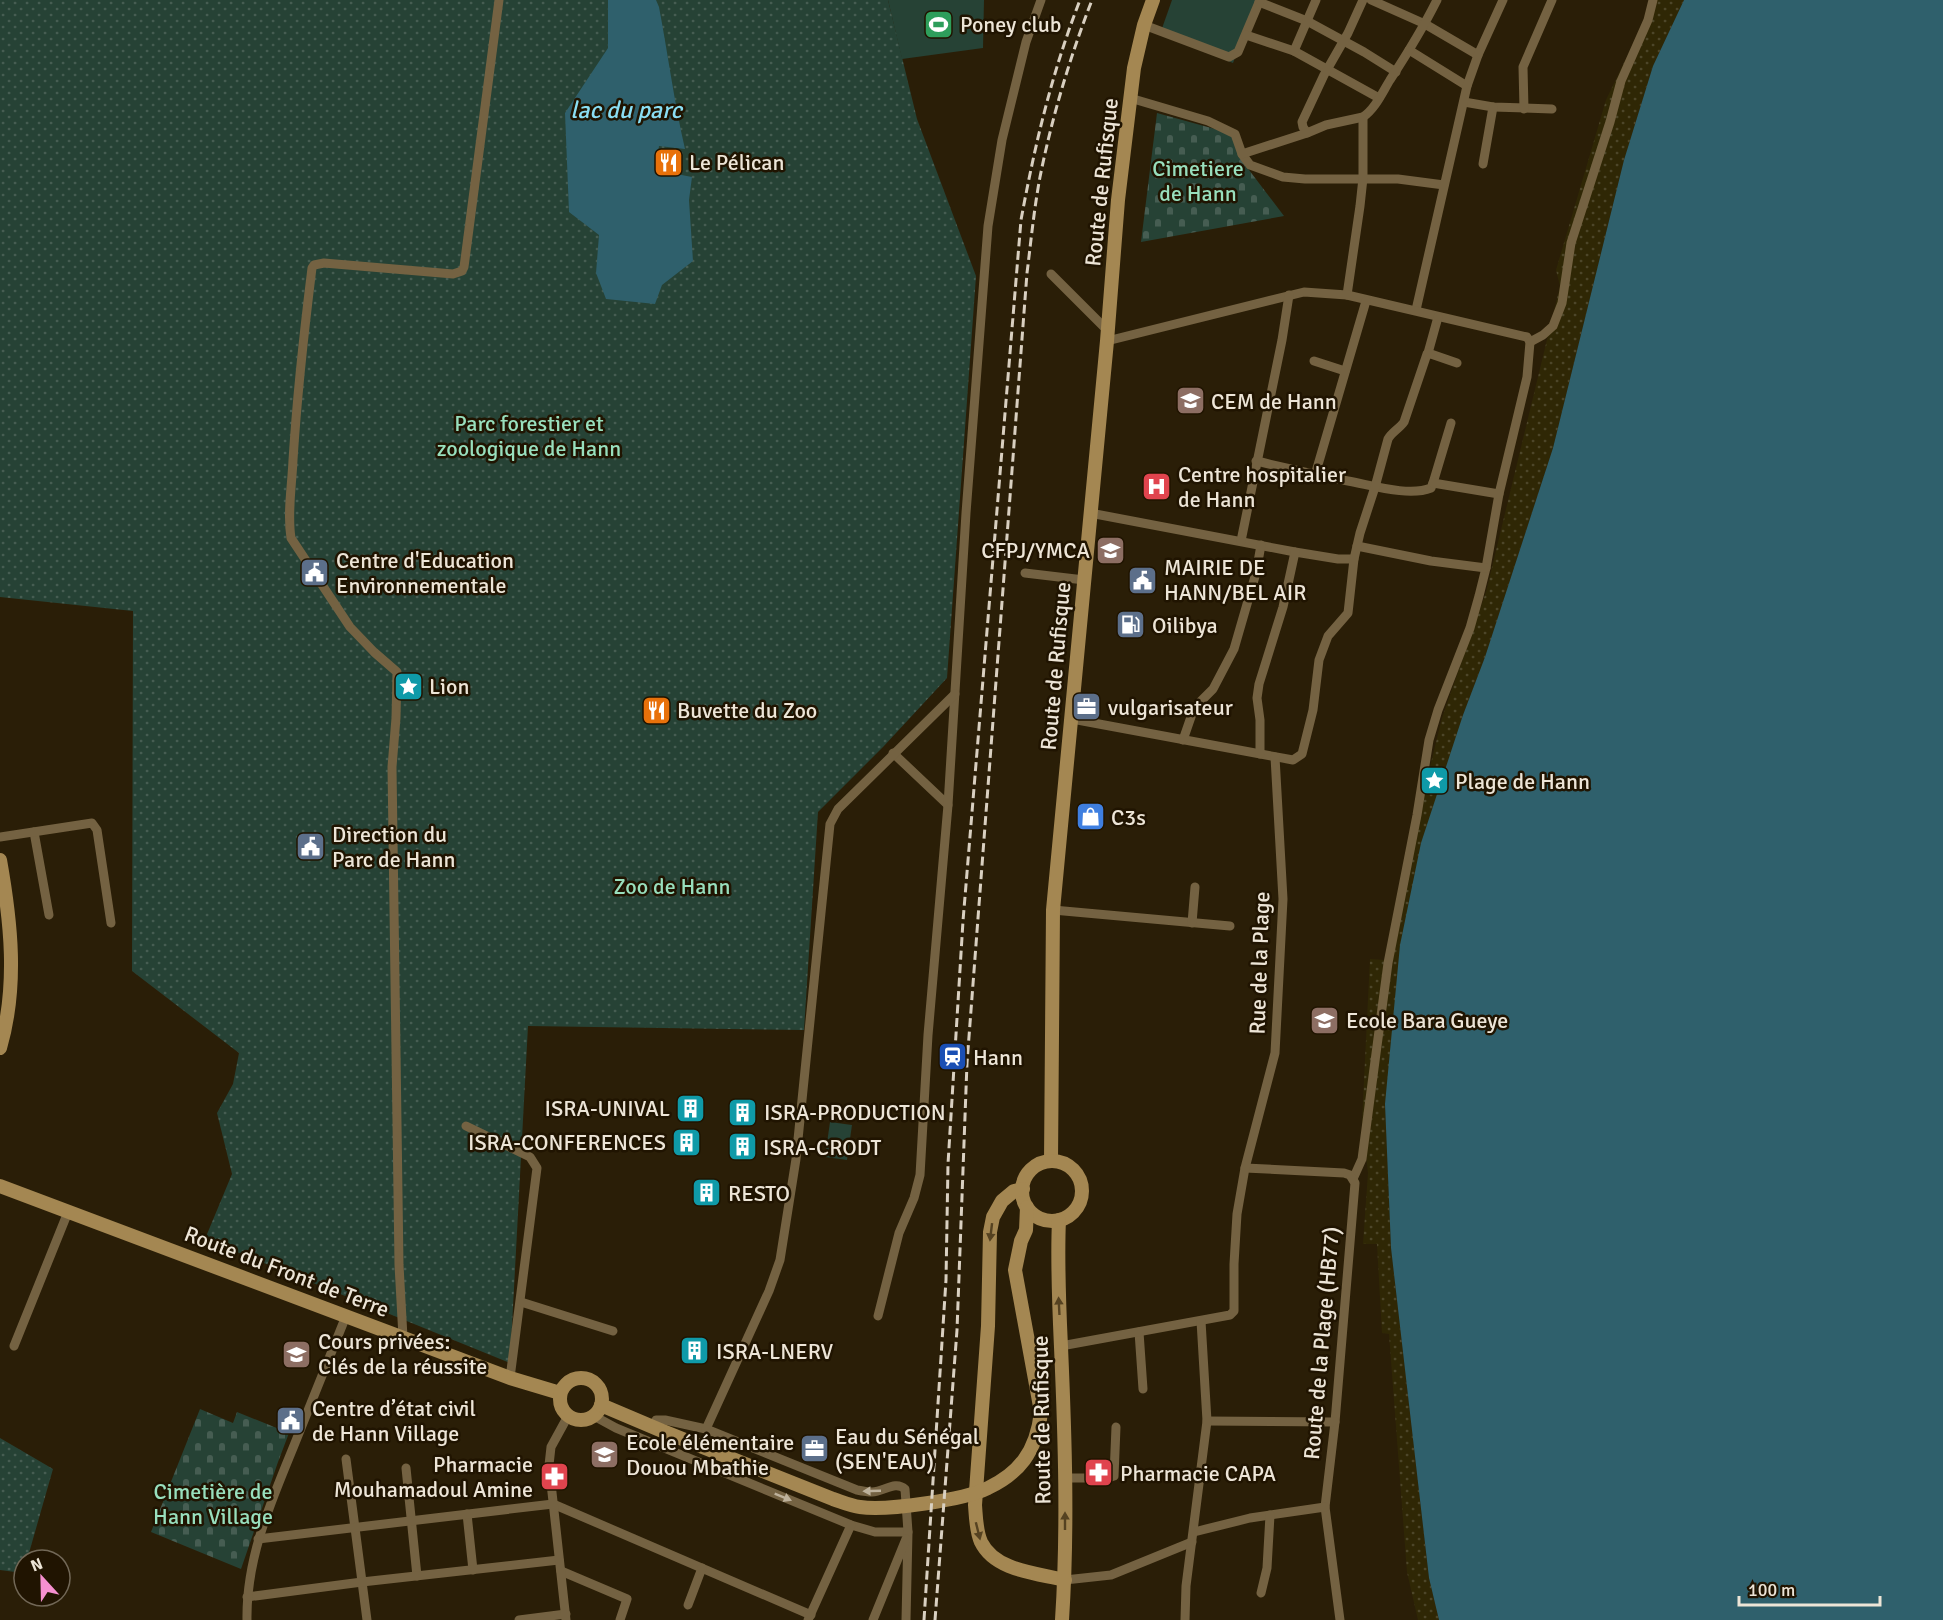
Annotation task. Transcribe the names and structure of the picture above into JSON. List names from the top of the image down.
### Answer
{
  "streets": {
    "main road": ["Route de Rufisque", "Route du Front de Terre"],
    "street": ["Rue de la Plage", "Route de la Plage (HB77)"]
  },
  "water": ["lac du parc"],
  "parks": [
    "Cimetiere de Hann",
    "Parc forestier et zoologique de Hann",
    "Zoo de Hann",
    "Cimetière de Hann Village"
  ],
  "places": {
    "sports": ["Poney club"],
    "restaurant": ["Le Pélican", "Buvette du Zoo"],
    "school or university": [
      "CEM de Hann",
      "CFPJ/YMCA",
      "Ecole Bara Gueye",
      "Cours privées: Clés de la réussite",
      "Ecole élémentaire Douou Mbathie"
    ],
    "hospital": ["Centre hospitalier de Hann"],
    "public building": [
      "Centre d'Education Environnementale",
      "MAIRIE DE HANN/BEL AIR",
      "Direction du Parc de Hann",
      "Centre d’état civil de Hann Village"
    ],
    "fuel station": ["Oilibya"],
    "place": ["Lion", "Plage de Hann"],
    "office": ["vulgarisateur", "Eau du Sénégal (SEN'EAU)"],
    "shop": ["C3s"],
    "station": ["Hann"],
    "building": [
      "ISRA-UNIVAL",
      "ISRA-PRODUCTION",
      "ISRA-CONFERENCES",
      "ISRA-CRODT",
      "RESTO",
      "ISRA-LNERV"
    ],
    "pharmacy": ["Pharmacie CAPA", "Pharmacie Mouhamadoul Amine"]
  },
  "scale_bar": "100 m",
  "north": "top"
}
